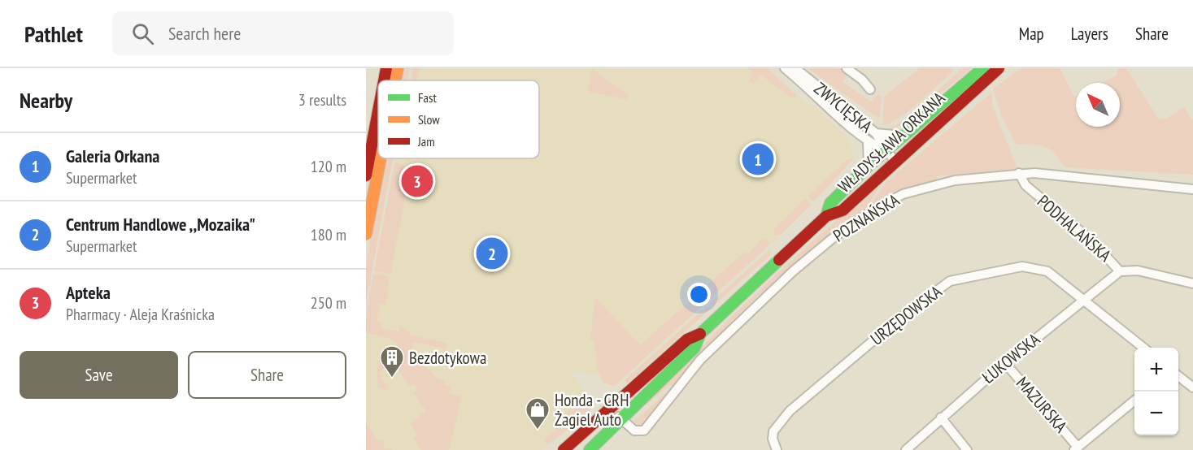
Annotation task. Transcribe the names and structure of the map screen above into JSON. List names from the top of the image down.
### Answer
{
  "streets": {
    "street": [
      "ZWYCIĘSKA",
      "WŁADYSŁAWA ORKANA",
      "POZNAŃSKA",
      "PODHALAŃSKA",
      "URZĘDOWSKA",
      "ŁUKOWSKA",
      "MAZURSKA"
    ]
  },
  "crossings": [
    ["ZWYCIĘSKA", "WŁADYSŁAWA ORKANA"],
    ["WŁADYSŁAWA ORKANA", "POZNAŃSKA"],
    ["POZNAŃSKA", "PODHALAŃSKA"],
    ["PODHALAŃSKA", "ŁUKOWSKA"],
    ["URZĘDOWSKA", "ŁUKOWSKA"],
    ["ŁUKOWSKA", "MAZURSKA"]
  ],
  "places": {
    "building": ["Bezdotykowa"],
    "shop": ["Honda - CRH Żagiel Auto"]
  },
  "legend": ["Fast", "Slow", "Jam"],
  "north": "top left",
  "page": {
    "header": "Pathlet",
    "search": "Search here",
    "nav": ["Map", "Layers", "Share"],
    "heading": ["Nearby", "3 results"],
    "list": [
      {
        "mark": "1",
        "name": "Galeria Orkana",
        "note": "Supermarket",
        "value": "120 m"
      },
      {
        "mark": "2",
        "name": "Centrum Handlowe ,,Mozaika\"",
        "note": "Supermarket",
        "value": "180 m"
      },
      {
        "mark": "3",
        "name": "Apteka",
        "note": "Pharmacy · Aleja Kraśnicka",
        "value": "250 m"
      }
    ],
    "pins": ["1", "3", "2"],
    "buttons": ["Save", "Share"],
    "map_buttons": ["+", "−"]
  }
}
